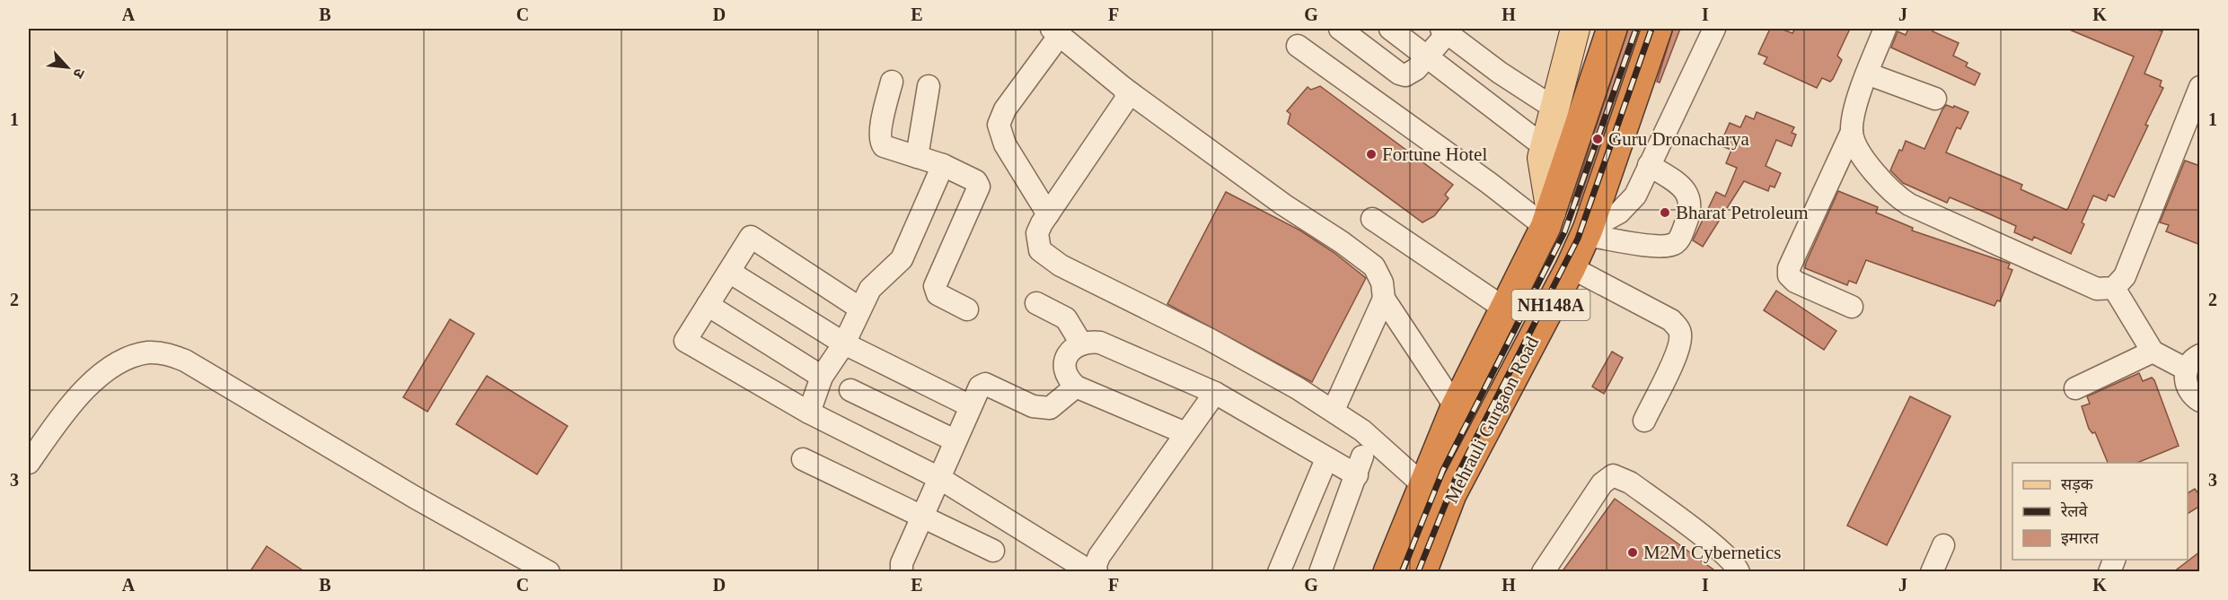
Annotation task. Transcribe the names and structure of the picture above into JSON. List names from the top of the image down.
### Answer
{
  "streets": {
    "highway": ["NH148A", "Mehrauli Gurgaon Road"]
  },
  "places": [
    "Guru Dronacharya",
    "Fortune Hotel",
    "Bharat Petroleum",
    "M2M Cybernetics"
  ],
  "legend": ["सड़क", "रेलवे", "इमारत"],
  "north": "bottom right",
  "grid": {
    "columns": [
      "A",
      "B",
      "C",
      "D",
      "E",
      "F",
      "G",
      "H",
      "I",
      "J",
      "K"
    ],
    "rows": ["1", "2", "3"]
  }
}
